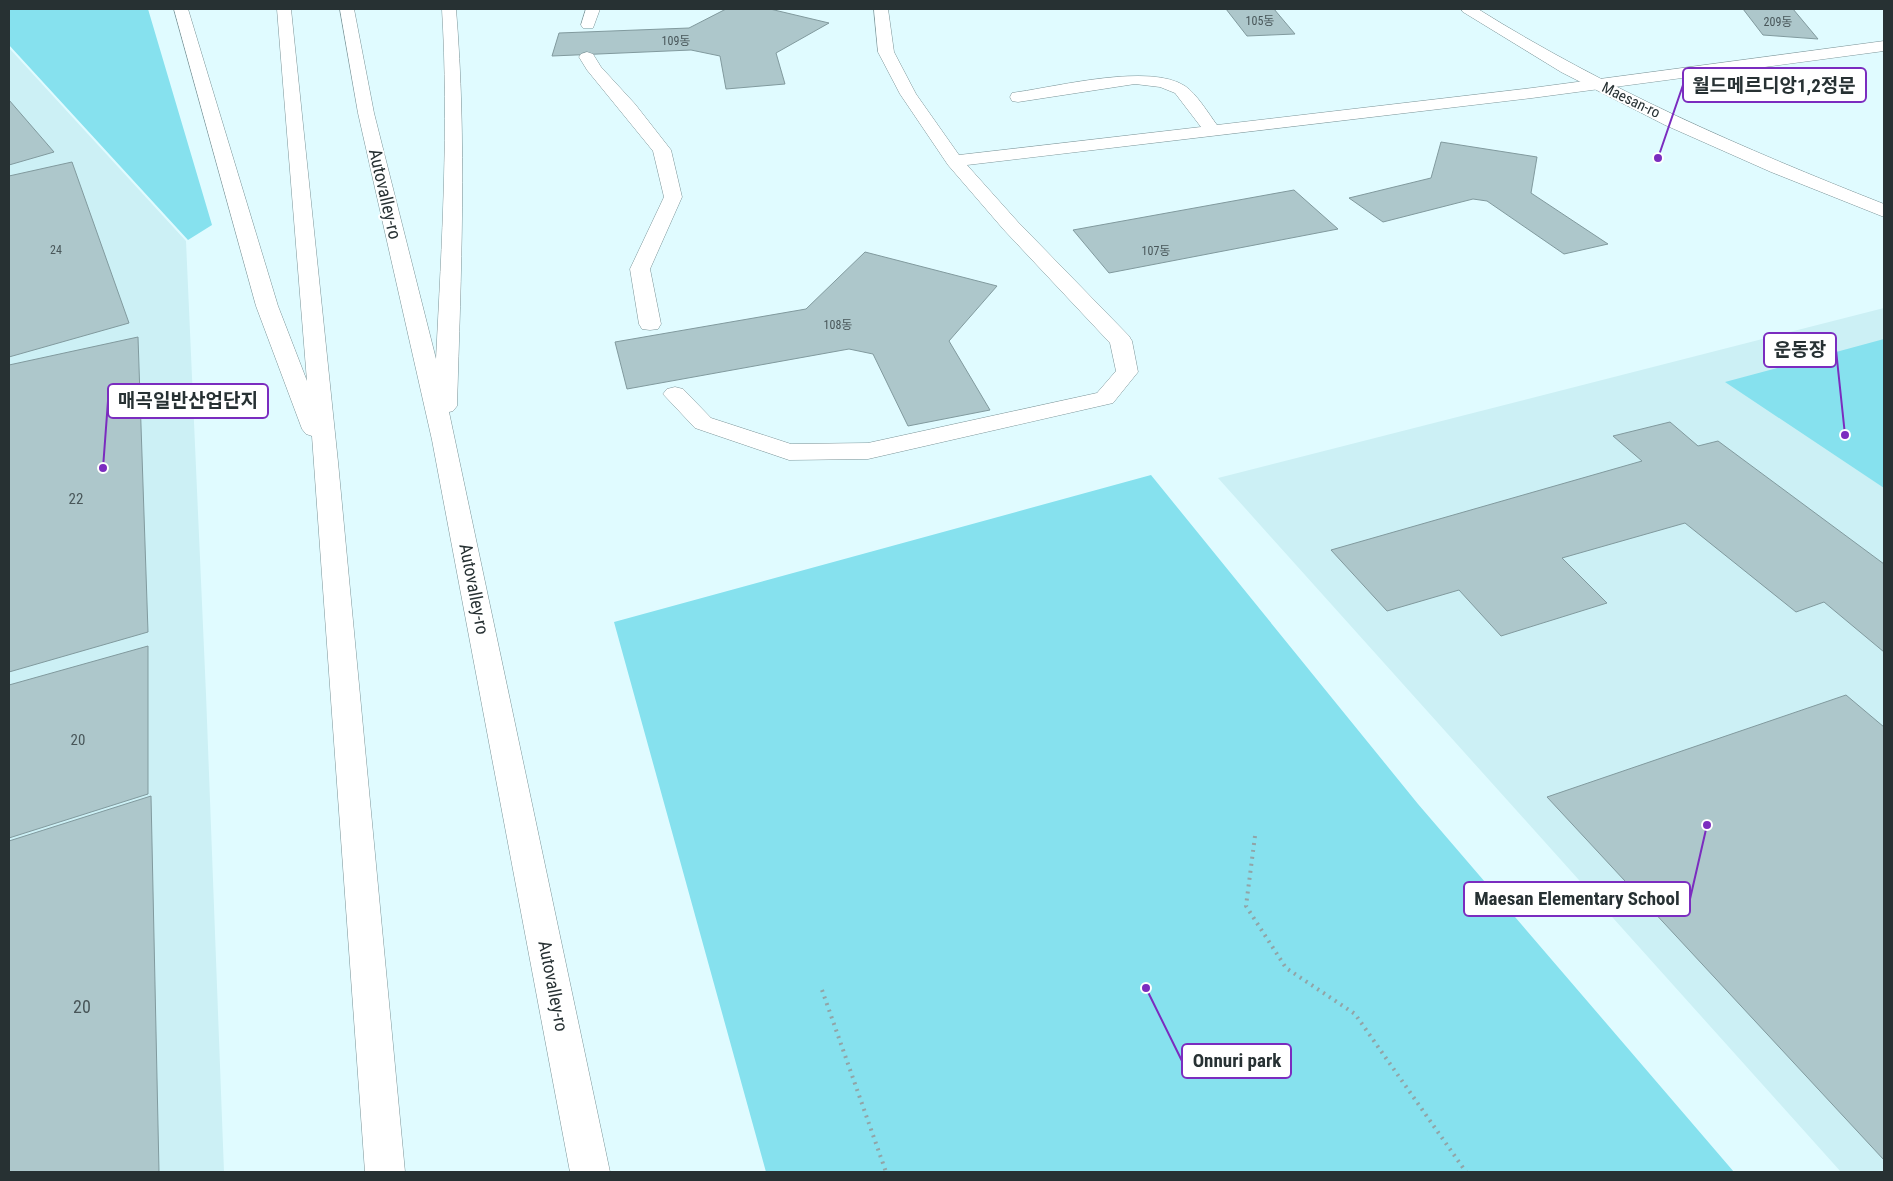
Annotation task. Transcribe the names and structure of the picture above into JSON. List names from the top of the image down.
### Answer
{
  "streets": {
    "main road": ["Maesan-ro", "Autovalley-ro"]
  },
  "places": [
    "월드메르디앙1,2정문",
    "운동장",
    "매곡일반산업단지",
    "Maesan Elementary School",
    "Onnuri park"
  ],
  "house_numbers": [
    "105동",
    "209동",
    "109동",
    "24",
    "107동",
    "108동",
    "22",
    "20",
    "20"
  ]
}
